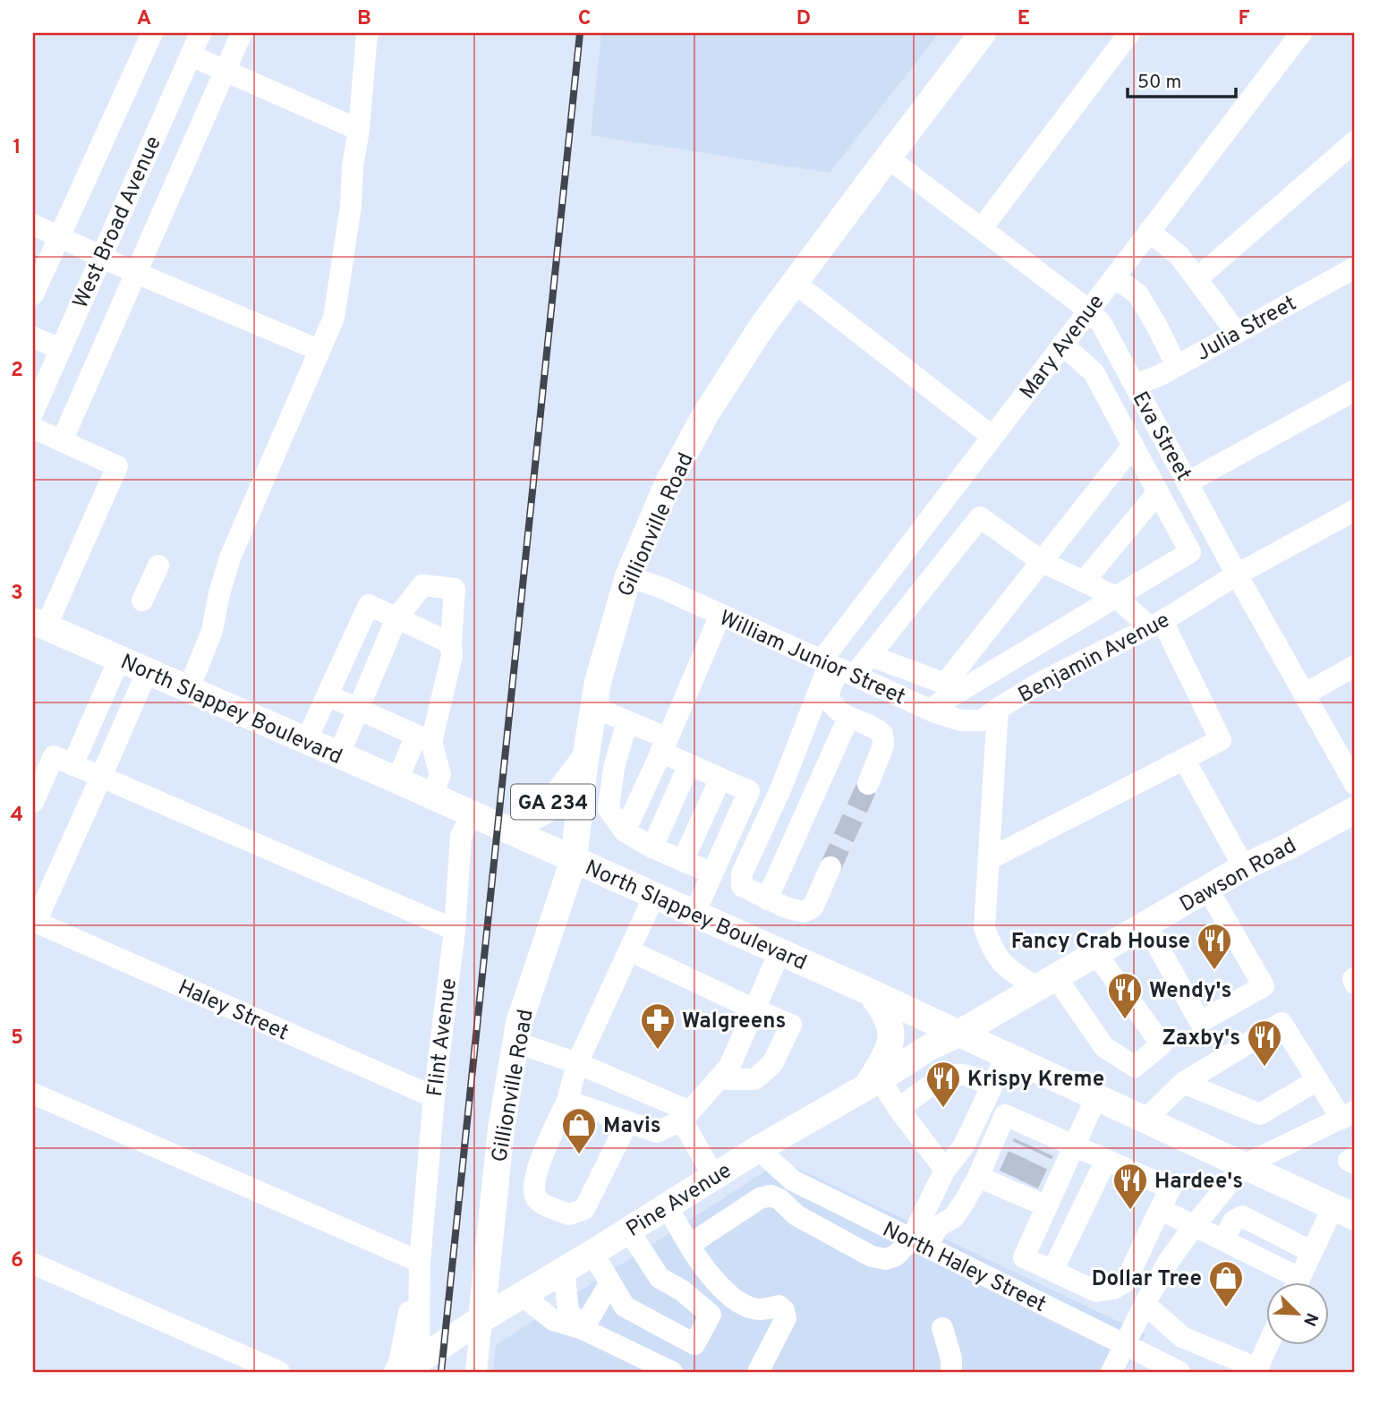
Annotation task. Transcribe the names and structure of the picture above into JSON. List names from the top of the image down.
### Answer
{
  "streets": {
    "main road": [
      "Gillionville Road",
      "North Slappey Boulevard",
      "GA 234",
      "Dawson Road",
      "Pine Avenue"
    ],
    "street": [
      "West Broad Avenue",
      "Julia Street",
      "Mary Avenue",
      "Eva Street",
      "William Junior Street",
      "Benjamin Avenue",
      "Haley Street",
      "Flint Avenue",
      "North Haley Street"
    ]
  },
  "crossings": [
    ["Julia Street", "Eva Street"],
    ["Mary Avenue", "Eva Street"],
    ["Mary Avenue", "William Junior Street"],
    ["Eva Street", "Gillionville Road"],
    ["Eva Street", "Benjamin Avenue"],
    ["Gillionville Road", "William Junior Street"],
    ["Gillionville Road", "North Slappey Boulevard"],
    ["Gillionville Road", "GA 234"],
    ["Gillionville Road", "Pine Avenue"],
    ["William Junior Street", "Benjamin Avenue"],
    ["Benjamin Avenue", "Dawson Road"],
    ["North Slappey Boulevard", "GA 234"],
    ["North Slappey Boulevard", "Dawson Road"],
    ["North Slappey Boulevard", "Flint Avenue"],
    ["North Slappey Boulevard", "Pine Avenue"],
    ["Dawson Road", "Pine Avenue"],
    ["Haley Street", "Flint Avenue"],
    ["Flint Avenue", "Pine Avenue"],
    ["Pine Avenue", "North Haley Street"]
  ],
  "places": {
    "restaurant": [
      "Fancy Crab House",
      "Wendy's",
      "Zaxby's",
      "Krispy Kreme",
      "Hardee's"
    ],
    "pharmacy": ["Walgreens"],
    "shop": ["Mavis", "Dollar Tree"]
  },
  "scale_bar": "50 m",
  "north": "bottom right",
  "grid": {
    "columns": [
      "A",
      "B",
      "C",
      "D",
      "E",
      "F"
    ],
    "rows": [
      "1",
      "2",
      "3",
      "4",
      "5",
      "6"
    ]
  }
}
